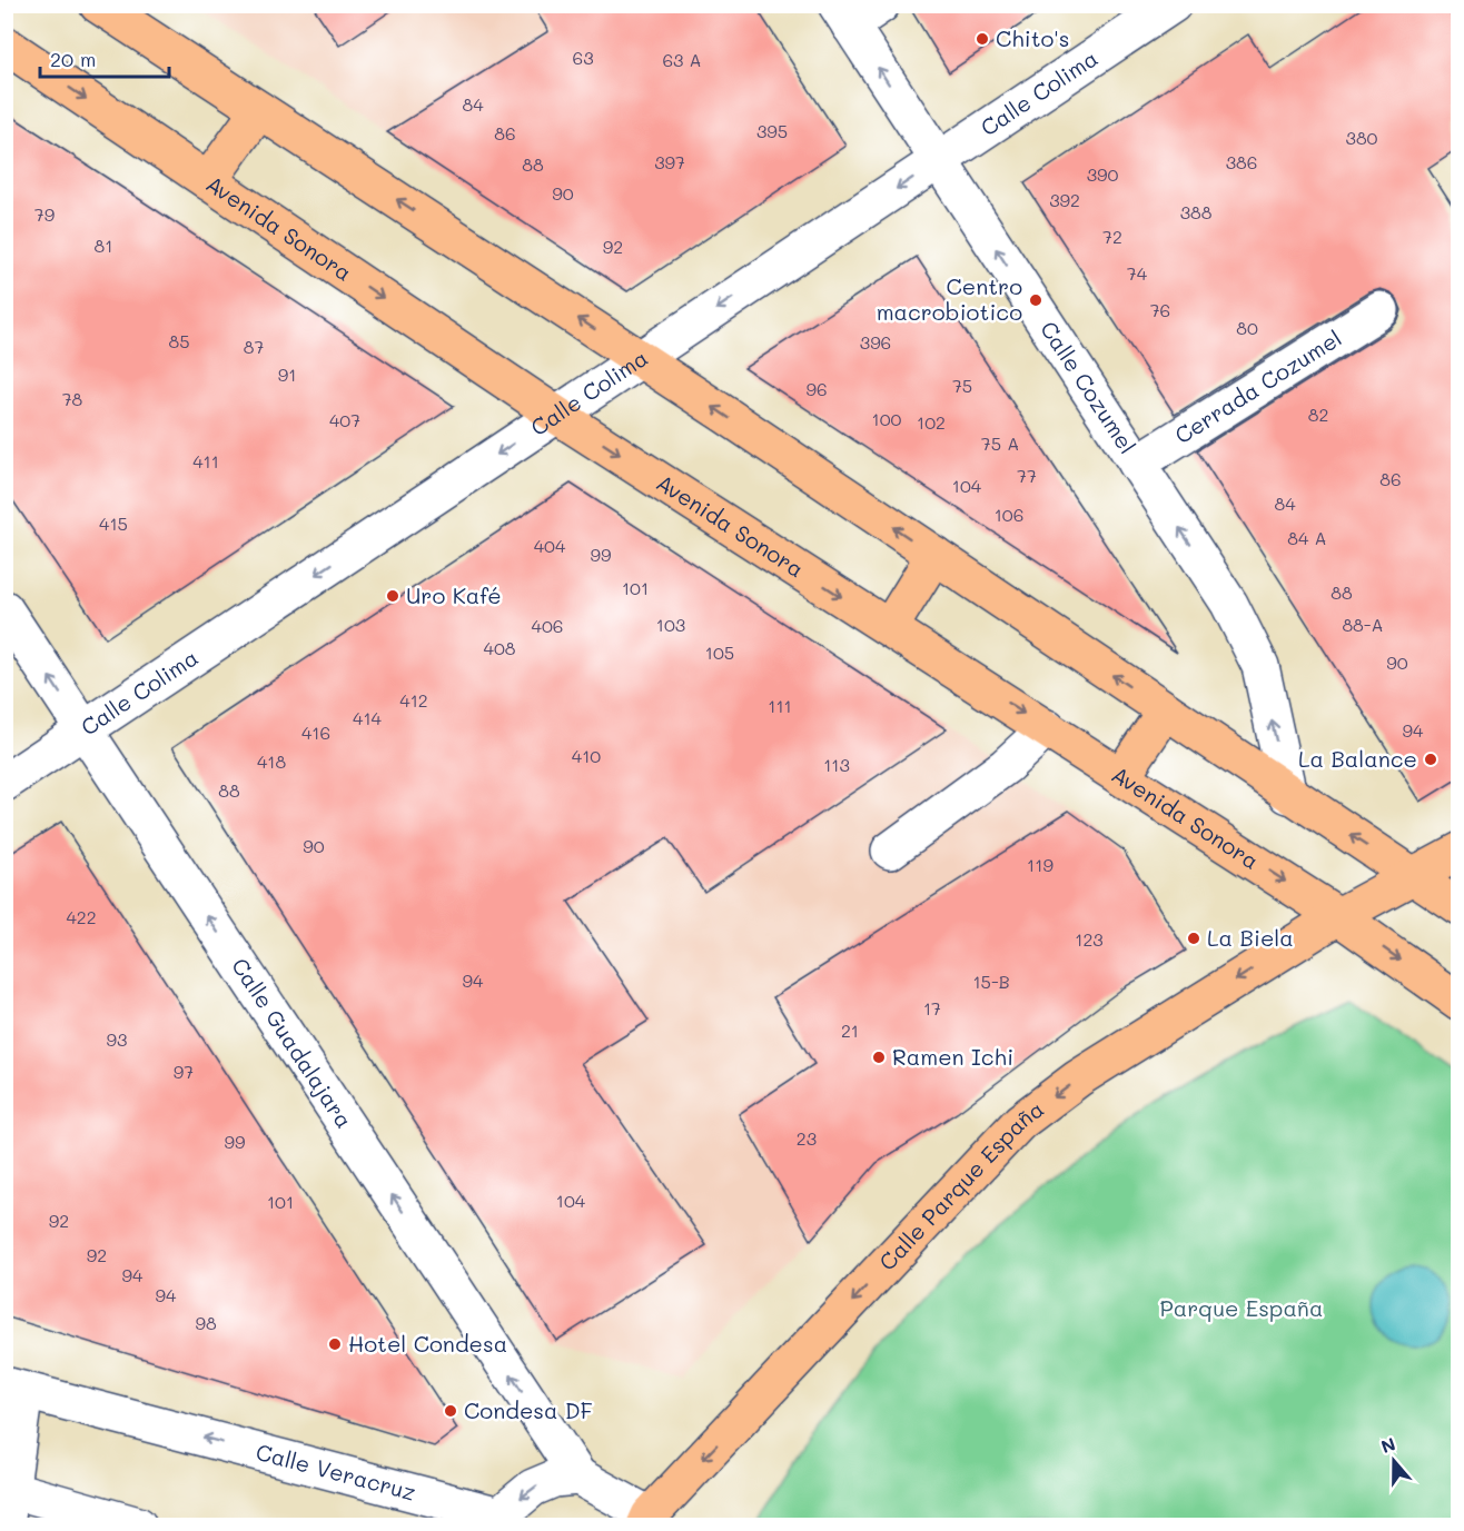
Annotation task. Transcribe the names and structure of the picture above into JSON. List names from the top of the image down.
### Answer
{
  "streets": {
    "main road": ["Avenida Sonora", "Calle Parque España"],
    "street": [
      "Calle Colima",
      "Cerrada Cozumel",
      "Calle Cozumel",
      "Calle Guadalajara",
      "Calle Veracruz"
    ]
  },
  "crossings": [
    ["Calle Colima", "Avenida Sonora"],
    ["Calle Colima", "Calle Cozumel"],
    ["Calle Colima", "Calle Guadalajara"],
    ["Avenida Sonora", "Calle Parque España"],
    ["Cerrada Cozumel", "Calle Cozumel"],
    ["Calle Guadalajara", "Calle Veracruz"]
  ],
  "one_way": [
    "Calle Colima",
    "Calle Cozumel",
    "Calle Guadalajara",
    "Calle Parque España",
    "Calle Veracruz"
  ],
  "parks": ["Parque España"],
  "places": [
    "Chito's",
    "Centro macrobiotico",
    "Uro Kafé",
    "La Balance",
    "La Biela",
    "Ramen Ichi",
    "Hotel Condesa",
    "Condesa DF"
  ],
  "house_numbers": [
    "63",
    "63 A",
    "84",
    "395",
    "86",
    "380",
    "397",
    "386",
    "88",
    "390",
    "90",
    "392",
    "388",
    "79",
    "72",
    "81",
    "92",
    "74",
    "76",
    "80",
    "85",
    "396",
    "87",
    "91",
    "75",
    "96",
    "78",
    "82",
    "100",
    "407",
    "102",
    "75 A",
    "411",
    "77",
    "86",
    "104",
    "84",
    "106",
    "415",
    "84 A",
    "404",
    "99",
    "101",
    "88",
    "103",
    "88-A",
    "406",
    "408",
    "105",
    "90",
    "412",
    "111",
    "414",
    "94",
    "416",
    "410",
    "418",
    "113",
    "88",
    "90",
    "119",
    "422",
    "123",
    "94",
    "15-B",
    "17",
    "21",
    "93",
    "97",
    "23",
    "99",
    "104",
    "101",
    "92",
    "92",
    "94",
    "94",
    "98"
  ],
  "scale_bar": "20 m",
  "north": "top"
}
